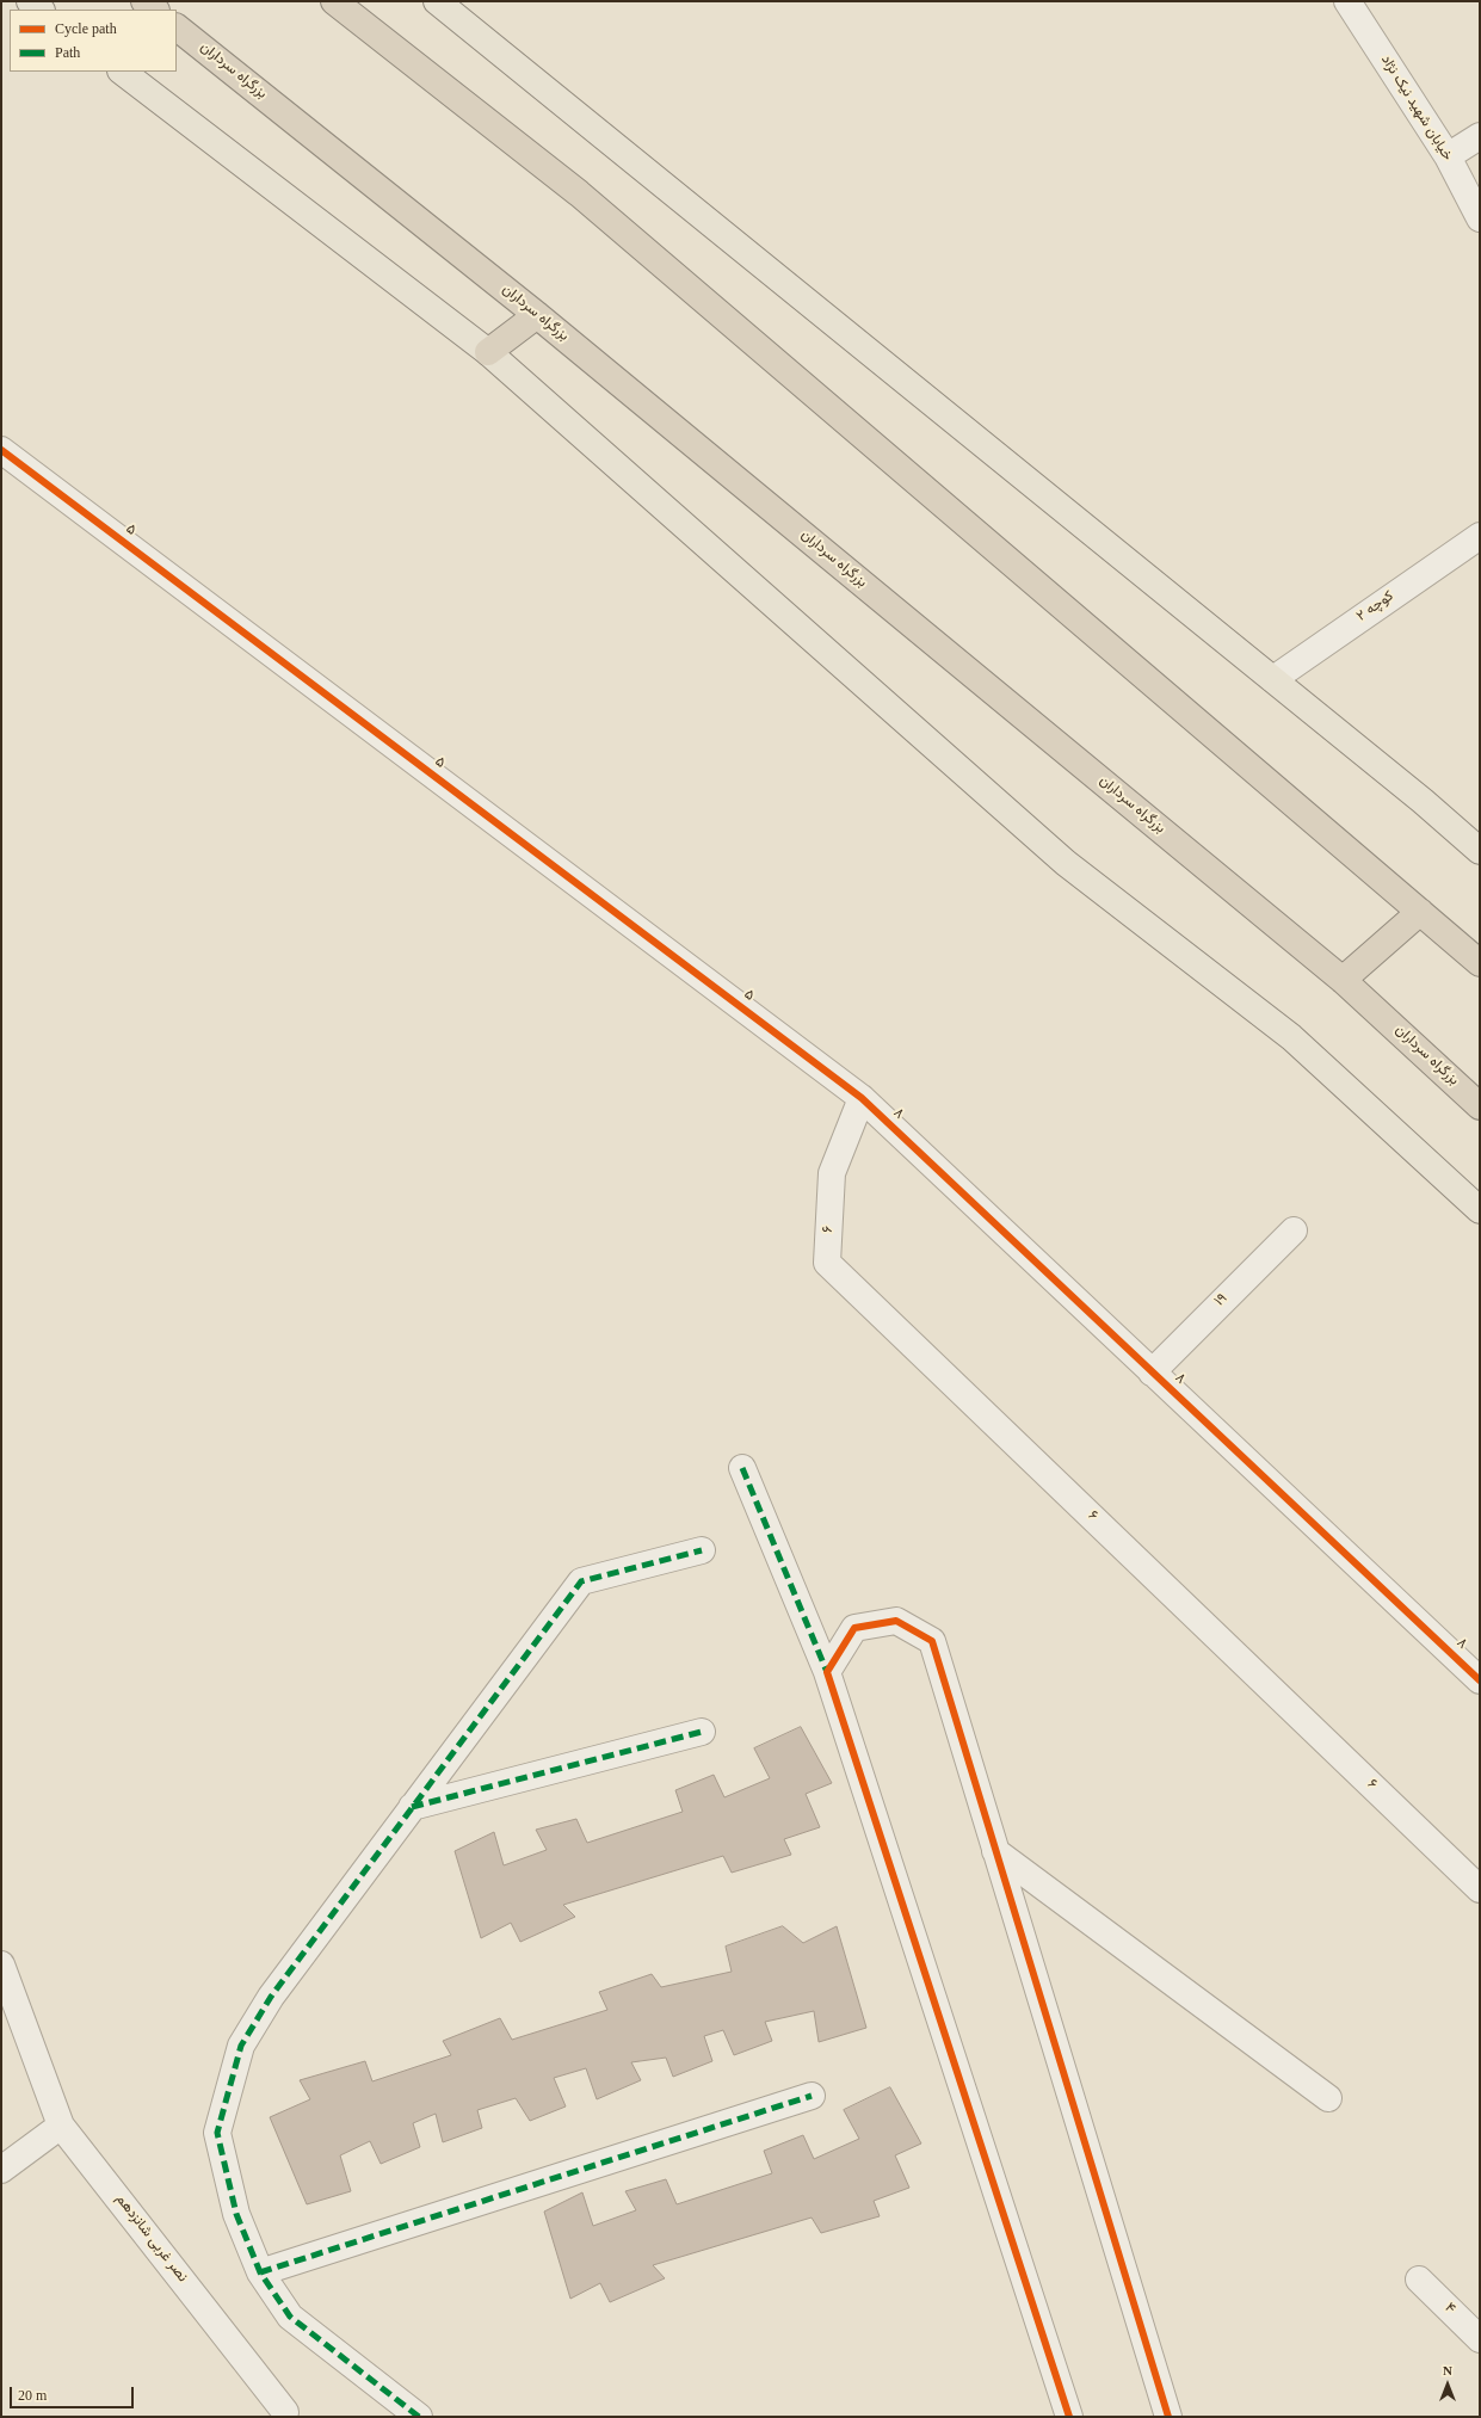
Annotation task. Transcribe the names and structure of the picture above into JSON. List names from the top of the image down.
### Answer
{
  "streets": {
    "highway": ["بزرگراه سرداران"],
    "street": [
      "خیابان شهید نیک نژاد",
      "۵",
      "کوچه ۲",
      "۸",
      "۶",
      "۱۹",
      "نصر غربی شانزدهم",
      "۴"
    ]
  },
  "crossings": [
    ["۵", "۸"],
    ["۵", "۶"],
    ["۸", "۶"],
    ["۸", "۱۹"]
  ],
  "legend": ["Cycle path", "Path"],
  "scale_bar": "20 m",
  "north": "top"
}
